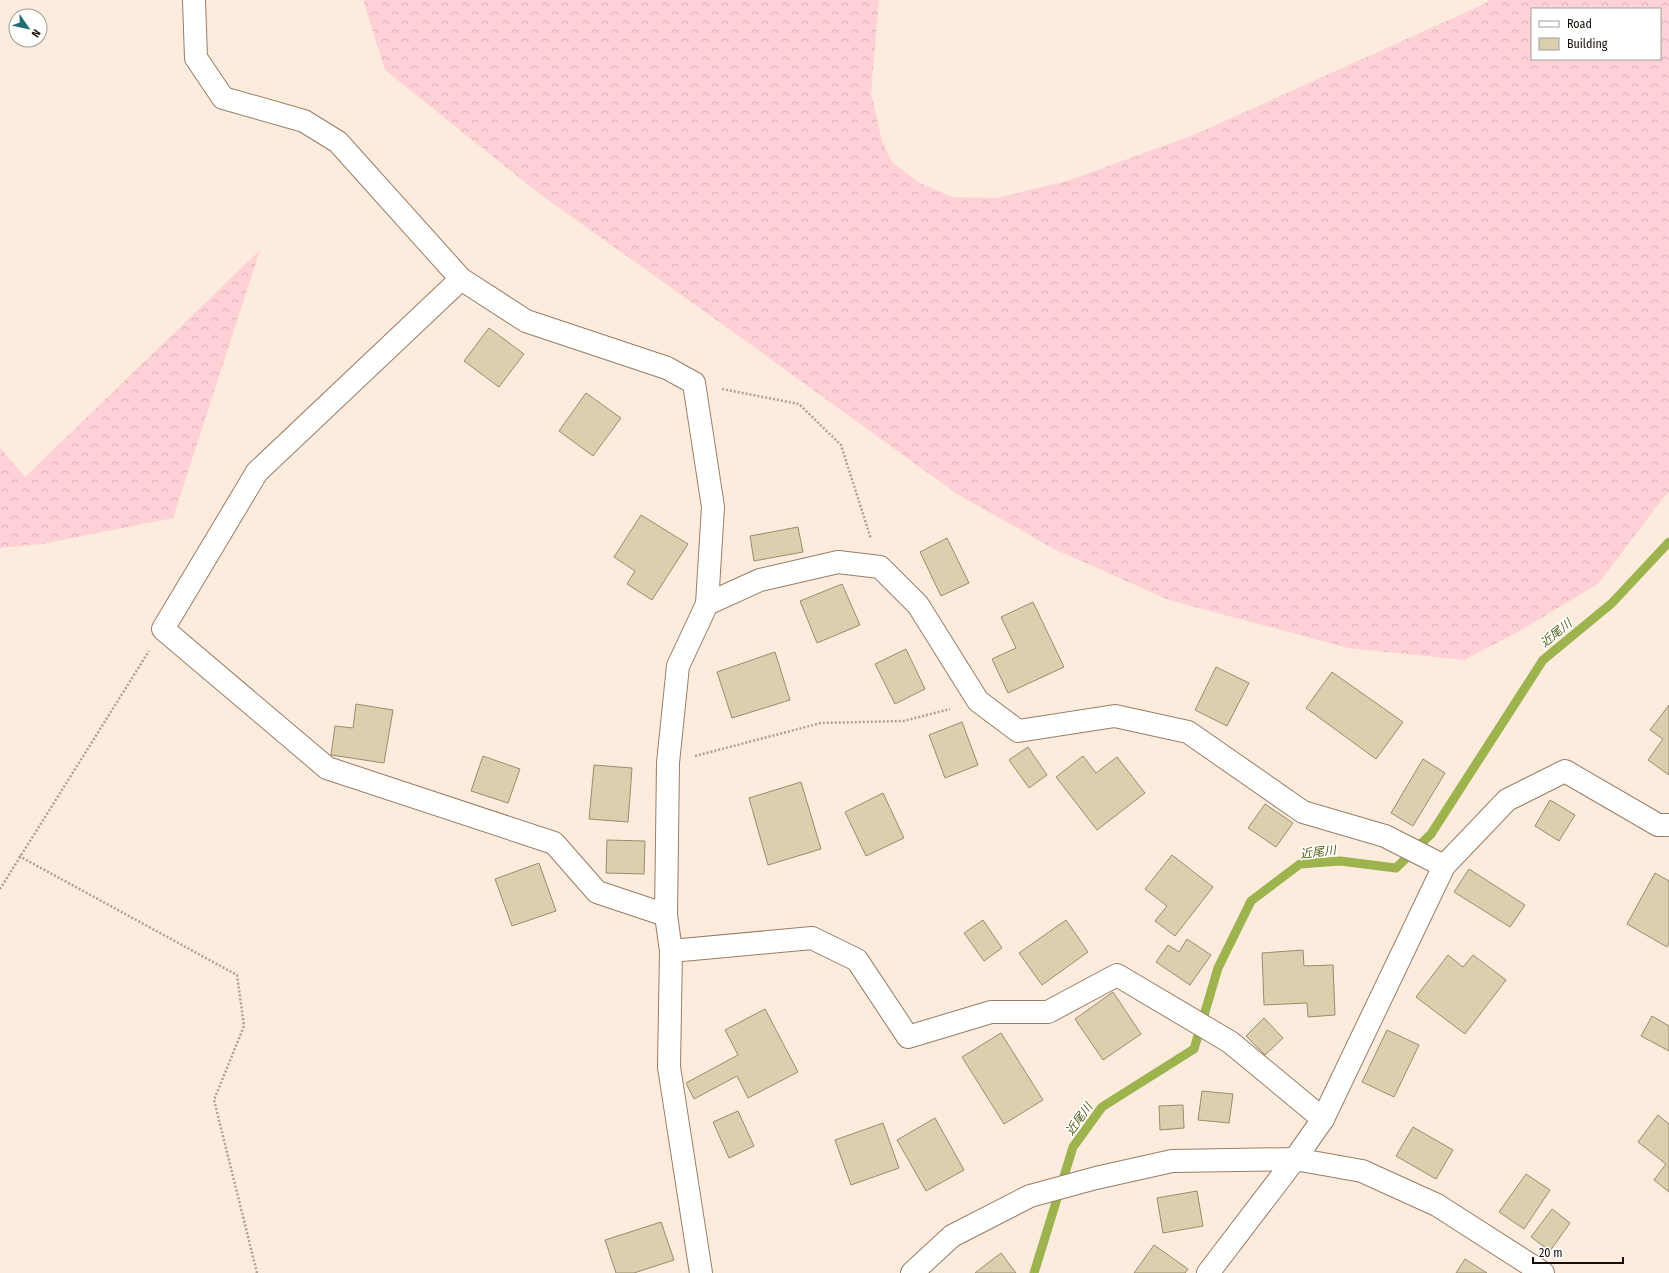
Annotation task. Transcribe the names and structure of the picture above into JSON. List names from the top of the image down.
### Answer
{
  "water": ["近尾川"],
  "legend": ["Road", "Building"],
  "scale_bar": "20 m",
  "north": "bottom right"
}
